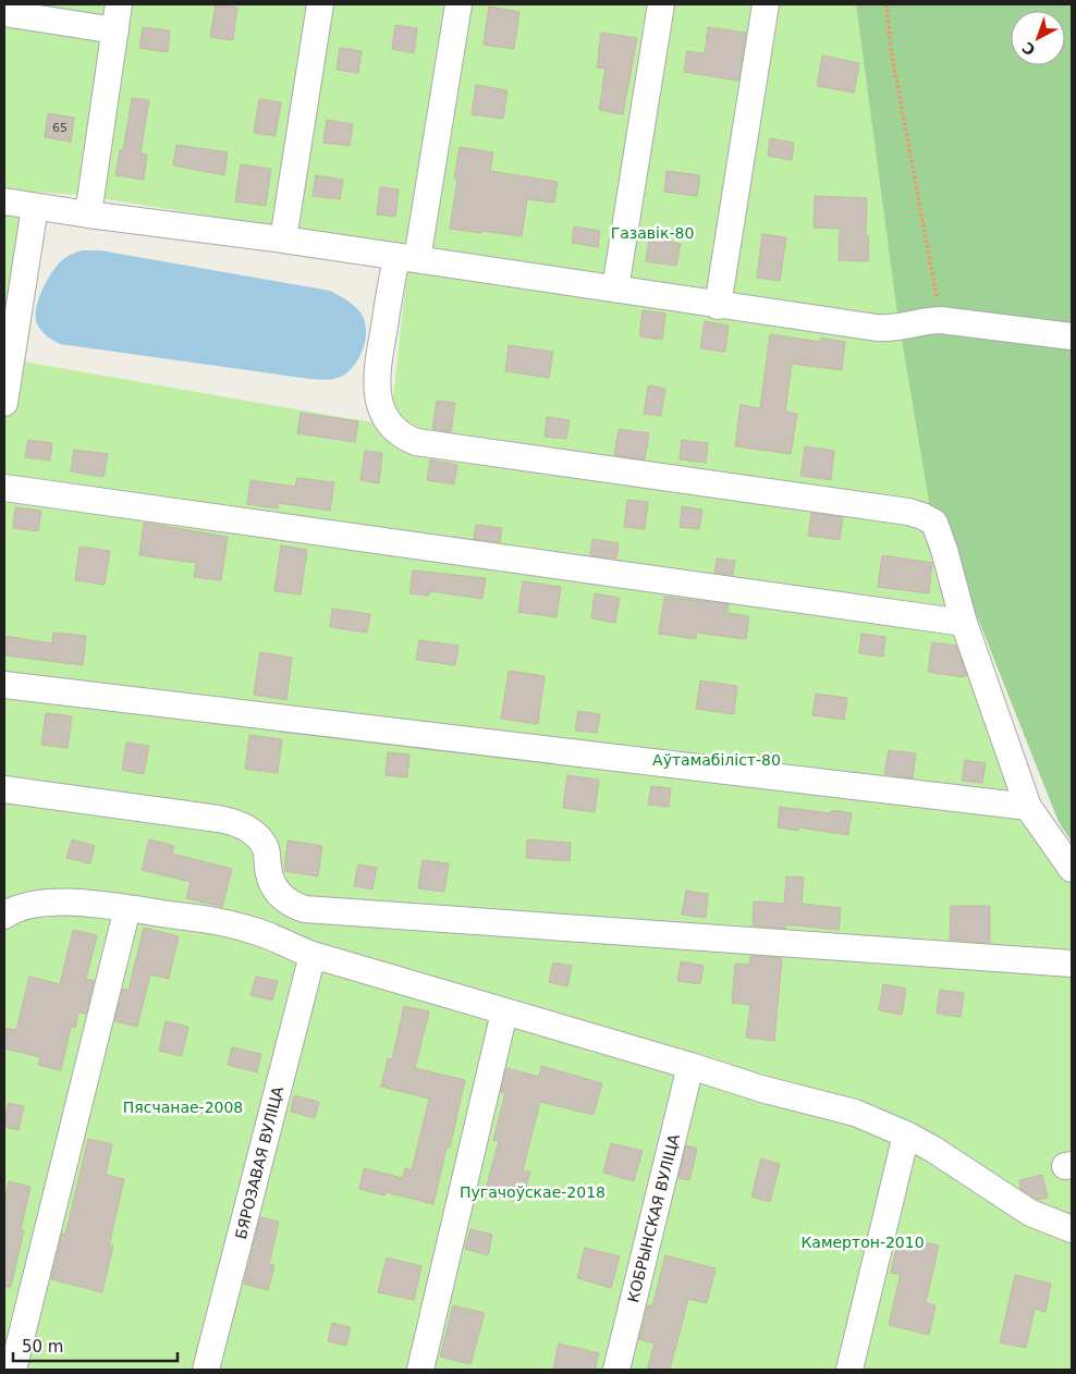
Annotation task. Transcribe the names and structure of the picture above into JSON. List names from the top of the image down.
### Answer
{
  "streets": {
    "lane": ["БЯРОЗАВАЯ ВУЛІЦА", "КОБРЫНСКАЯ ВУЛІЦА"]
  },
  "parks": [
    "Газавік-80",
    "Аўтамабіліст-80",
    "Пясчанае-2008",
    "Пугачоўскае-2018",
    "Камертон-2010"
  ],
  "house_numbers": ["65"],
  "scale_bar": "50 m",
  "north": "bottom left"
}
